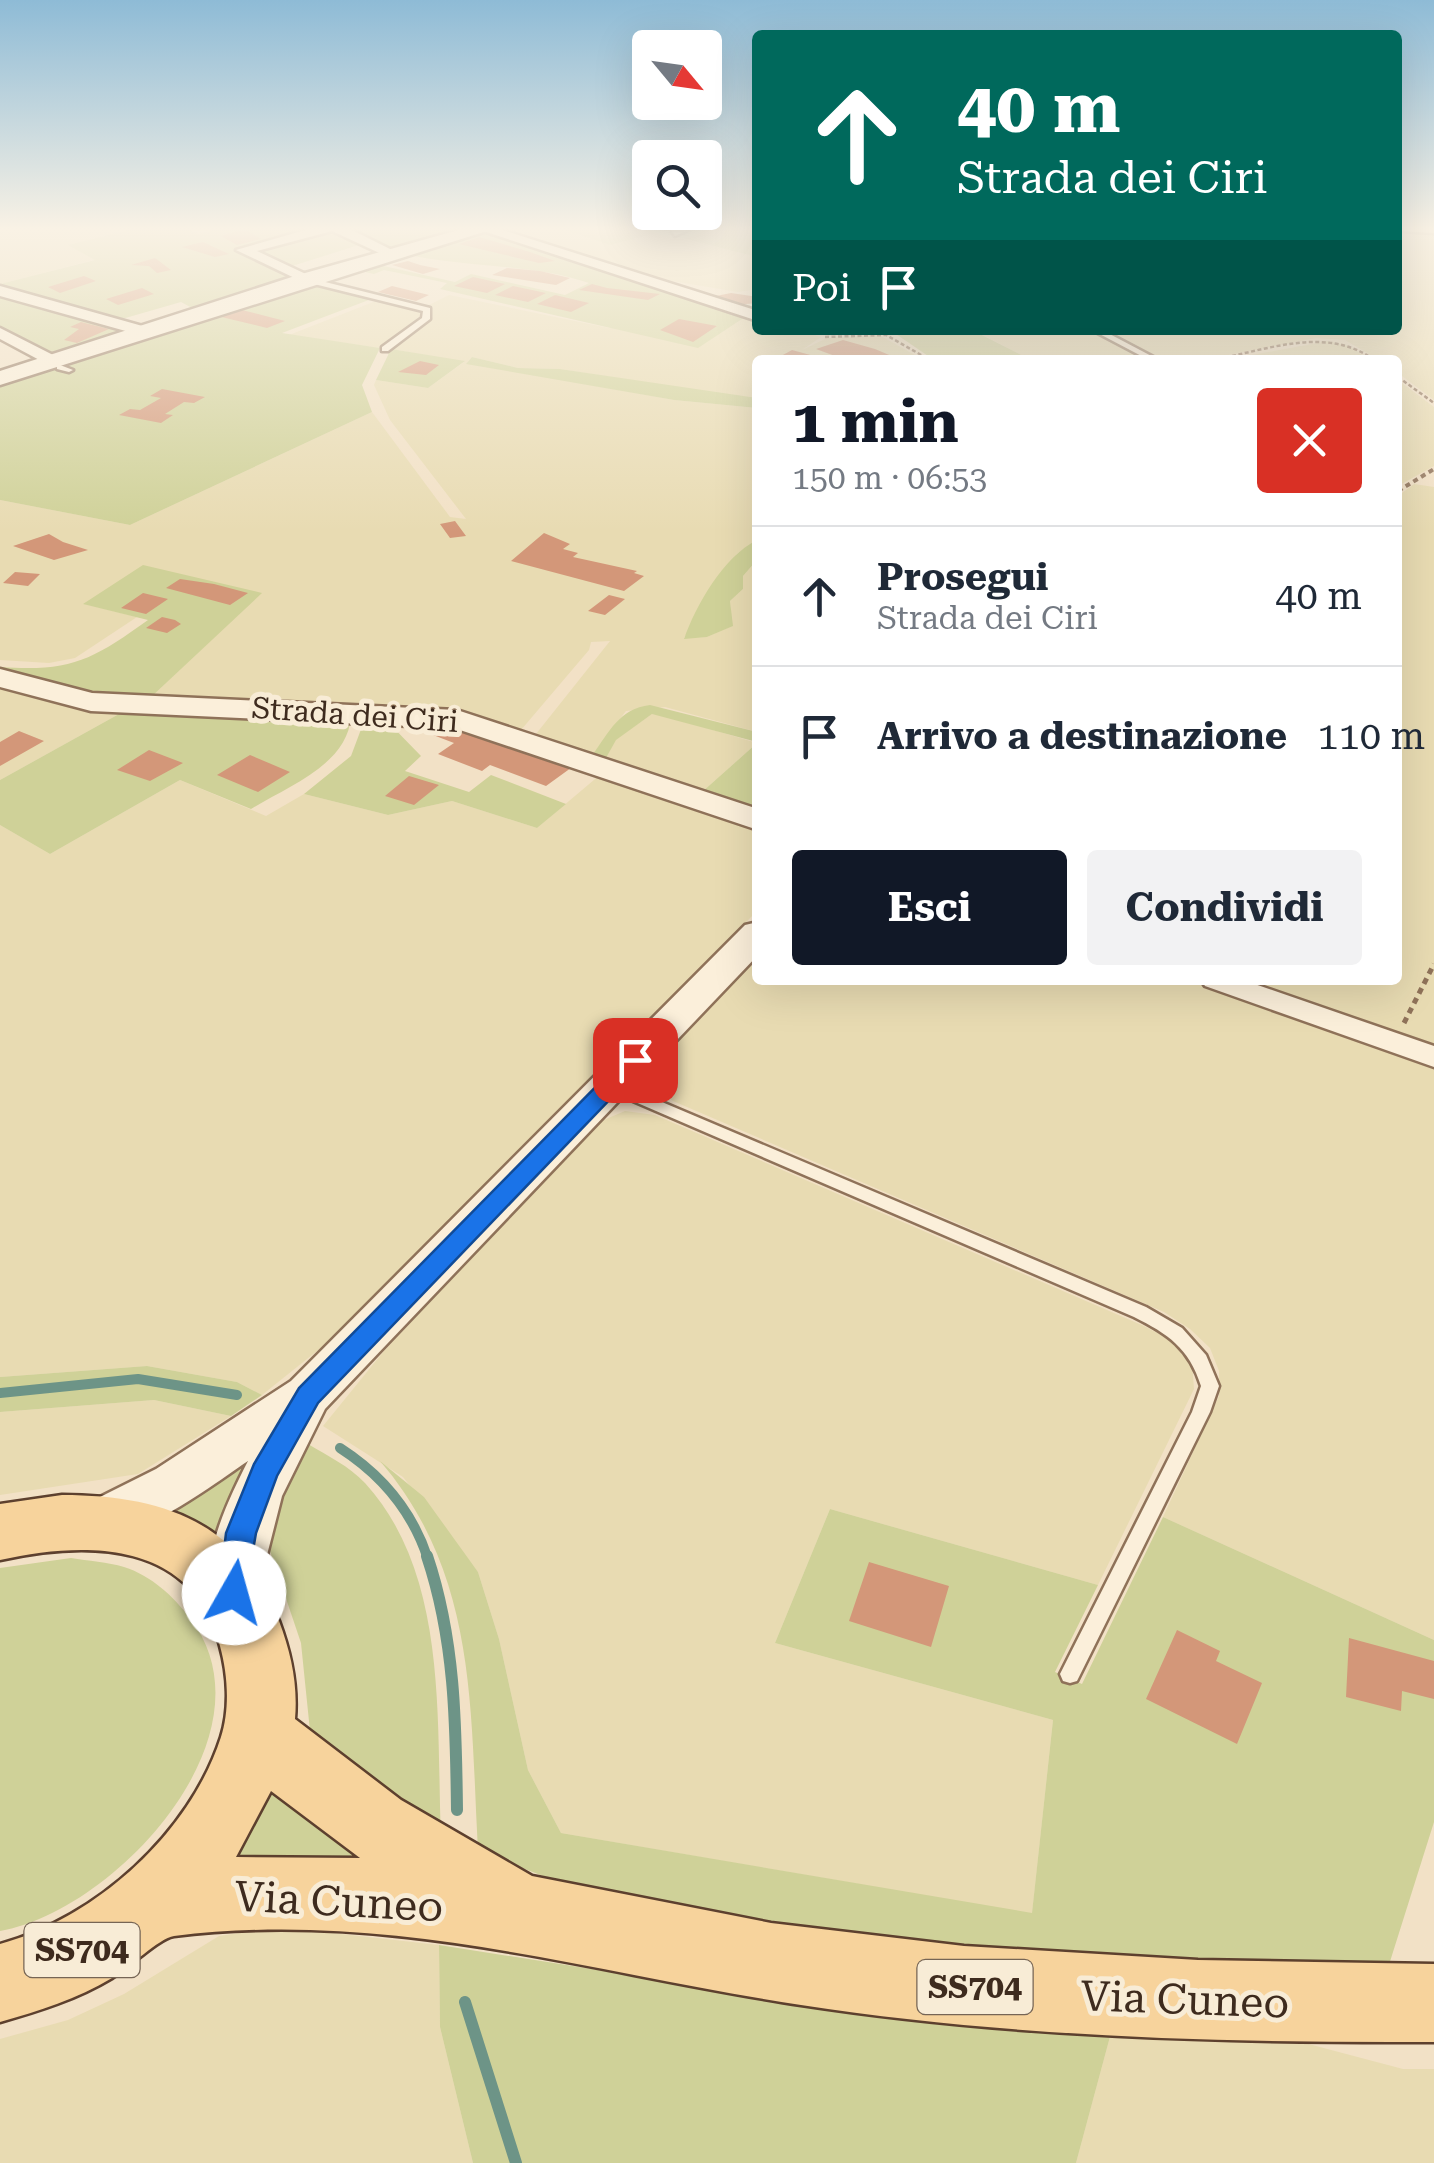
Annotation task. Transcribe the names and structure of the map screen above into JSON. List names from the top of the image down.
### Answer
{
  "streets": {
    "main road": ["Via Cuneo", "SS704"],
    "street": ["Strada dei Ciri"]
  },
  "north": "bottom right",
  "page": {
    "turn": ["40 m", "Strada dei Ciri"],
    "then": "Poi",
    "heading": ["1 min", "150 m · 06:53"],
    "list": [
      {
        "name": "Prosegui",
        "note": "Strada dei Ciri",
        "value": "40 m"
      },
      {
        "name": "Arrivo a destinazione",
        "value": "110 m"
      }
    ],
    "buttons": ["Esci", "Condividi"]
  }
}
